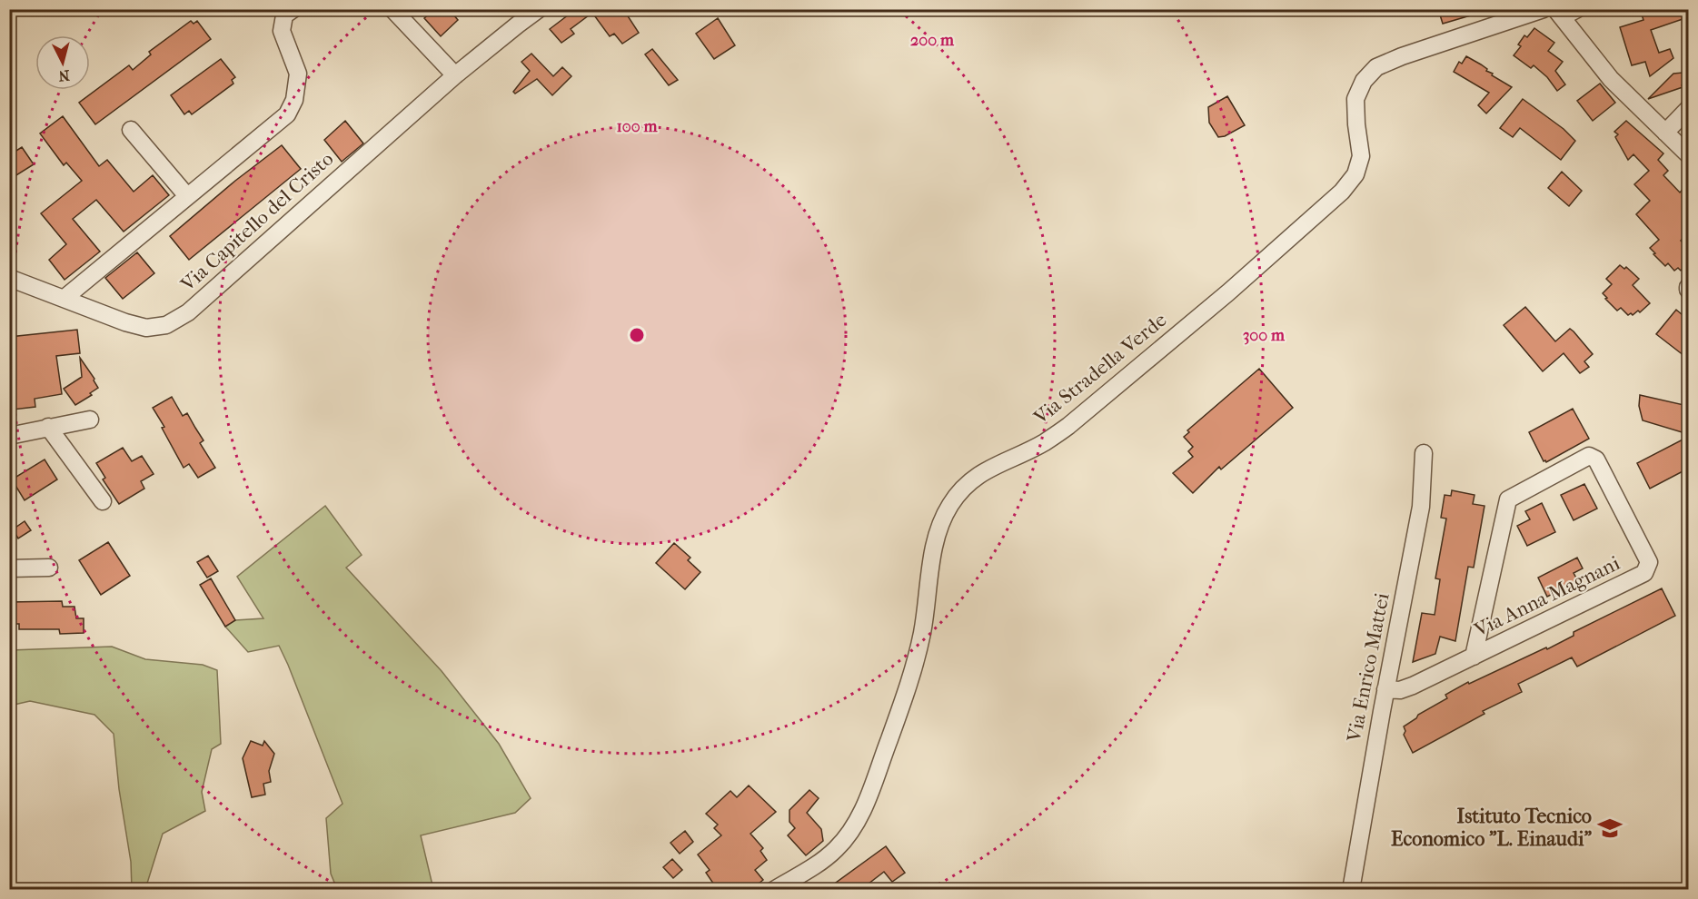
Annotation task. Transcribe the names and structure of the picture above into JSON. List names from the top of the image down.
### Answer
{
  "streets": {
    "street": [
      "Via Capitello del Cristo",
      "Via Stradella Verde",
      "Via Anna Magnani",
      "Via Enrico Mattei"
    ]
  },
  "crossings": [
    ["Via Anna Magnani", "Via Enrico Mattei"]
  ],
  "places": {
    "school or university": ["Istituto Tecnico Economico \"L. Einaudi\""]
  },
  "north": "bottom",
  "rings": ["200 m", "100 m", "300 m"]
}
